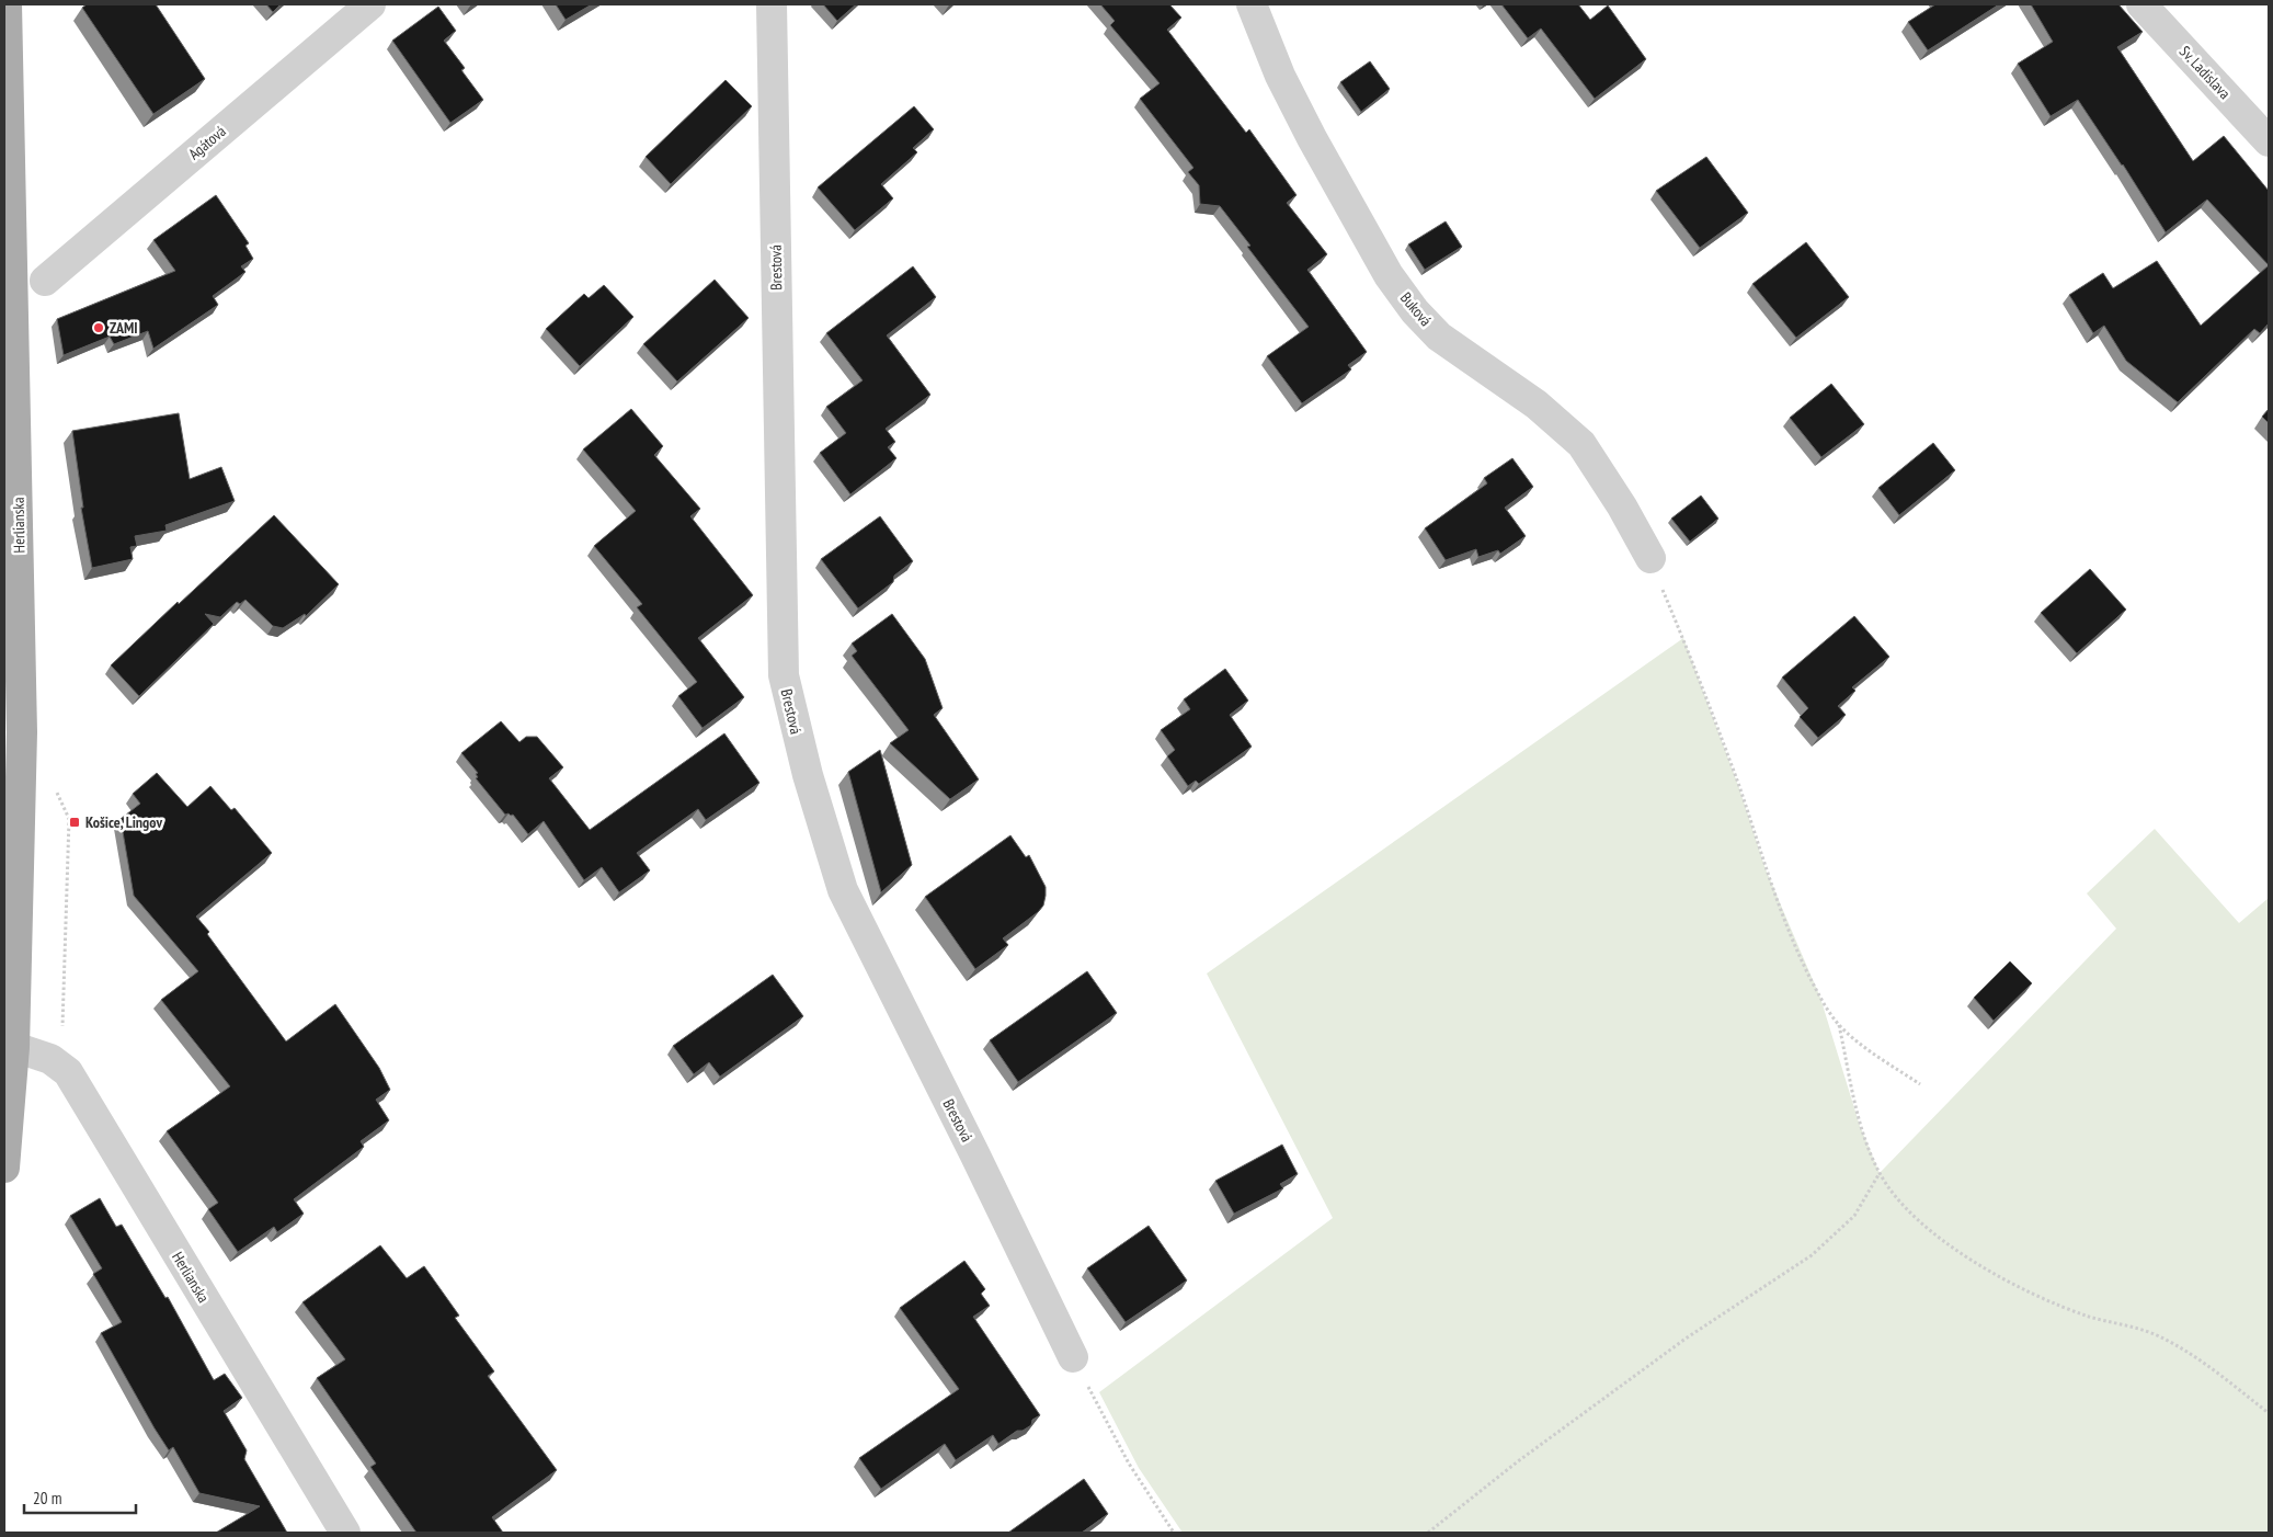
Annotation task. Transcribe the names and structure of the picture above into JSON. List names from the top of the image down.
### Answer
{
  "streets": {
    "main road": ["Herlianska"],
    "street": [
      "Sv. Ladislava",
      "Agátová",
      "Brestová",
      "Buková"
    ]
  },
  "places": {
    "other": ["ZAMI"],
    "transit": ["Košice, Lingov"]
  },
  "scale_bar": "20 m"
}
